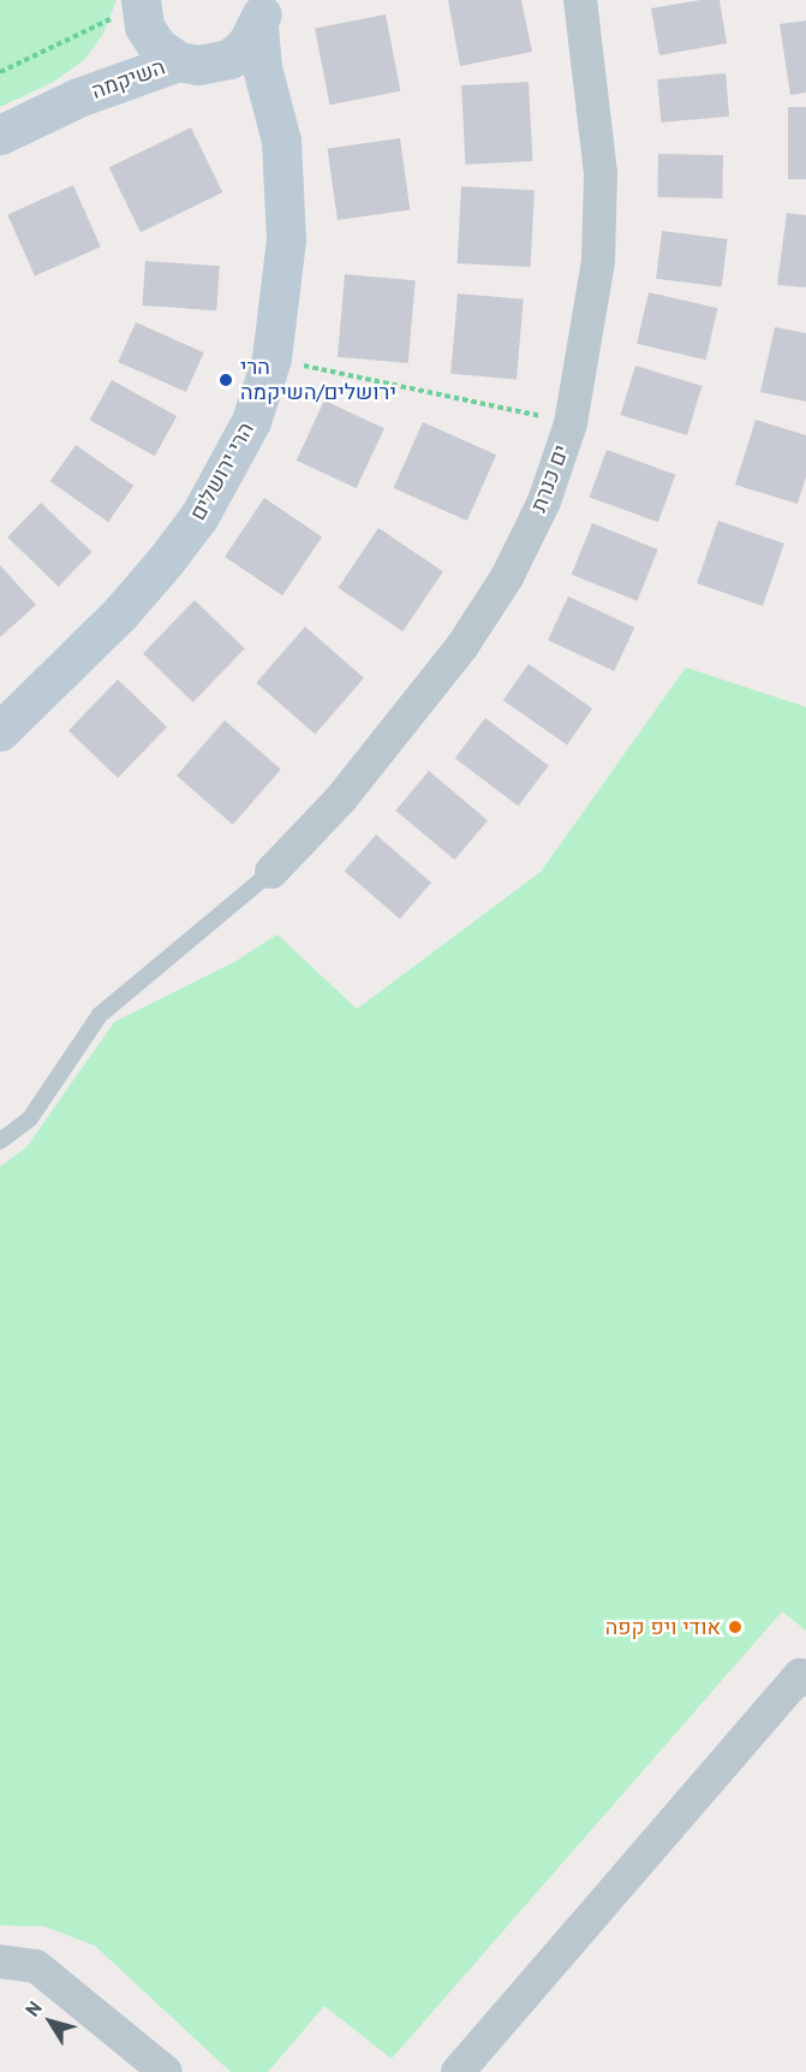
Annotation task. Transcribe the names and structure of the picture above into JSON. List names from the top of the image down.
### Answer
{
  "streets": {
    "street": ["השיקמה", "הרי ירושלים", "ים כנרת"]
  },
  "crossings": [
    ["השיקמה", "הרי ירושלים"]
  ],
  "places": ["הרי ירושלים/השיקמה", "אודי ויפ קפה"],
  "north": "top left"
}
